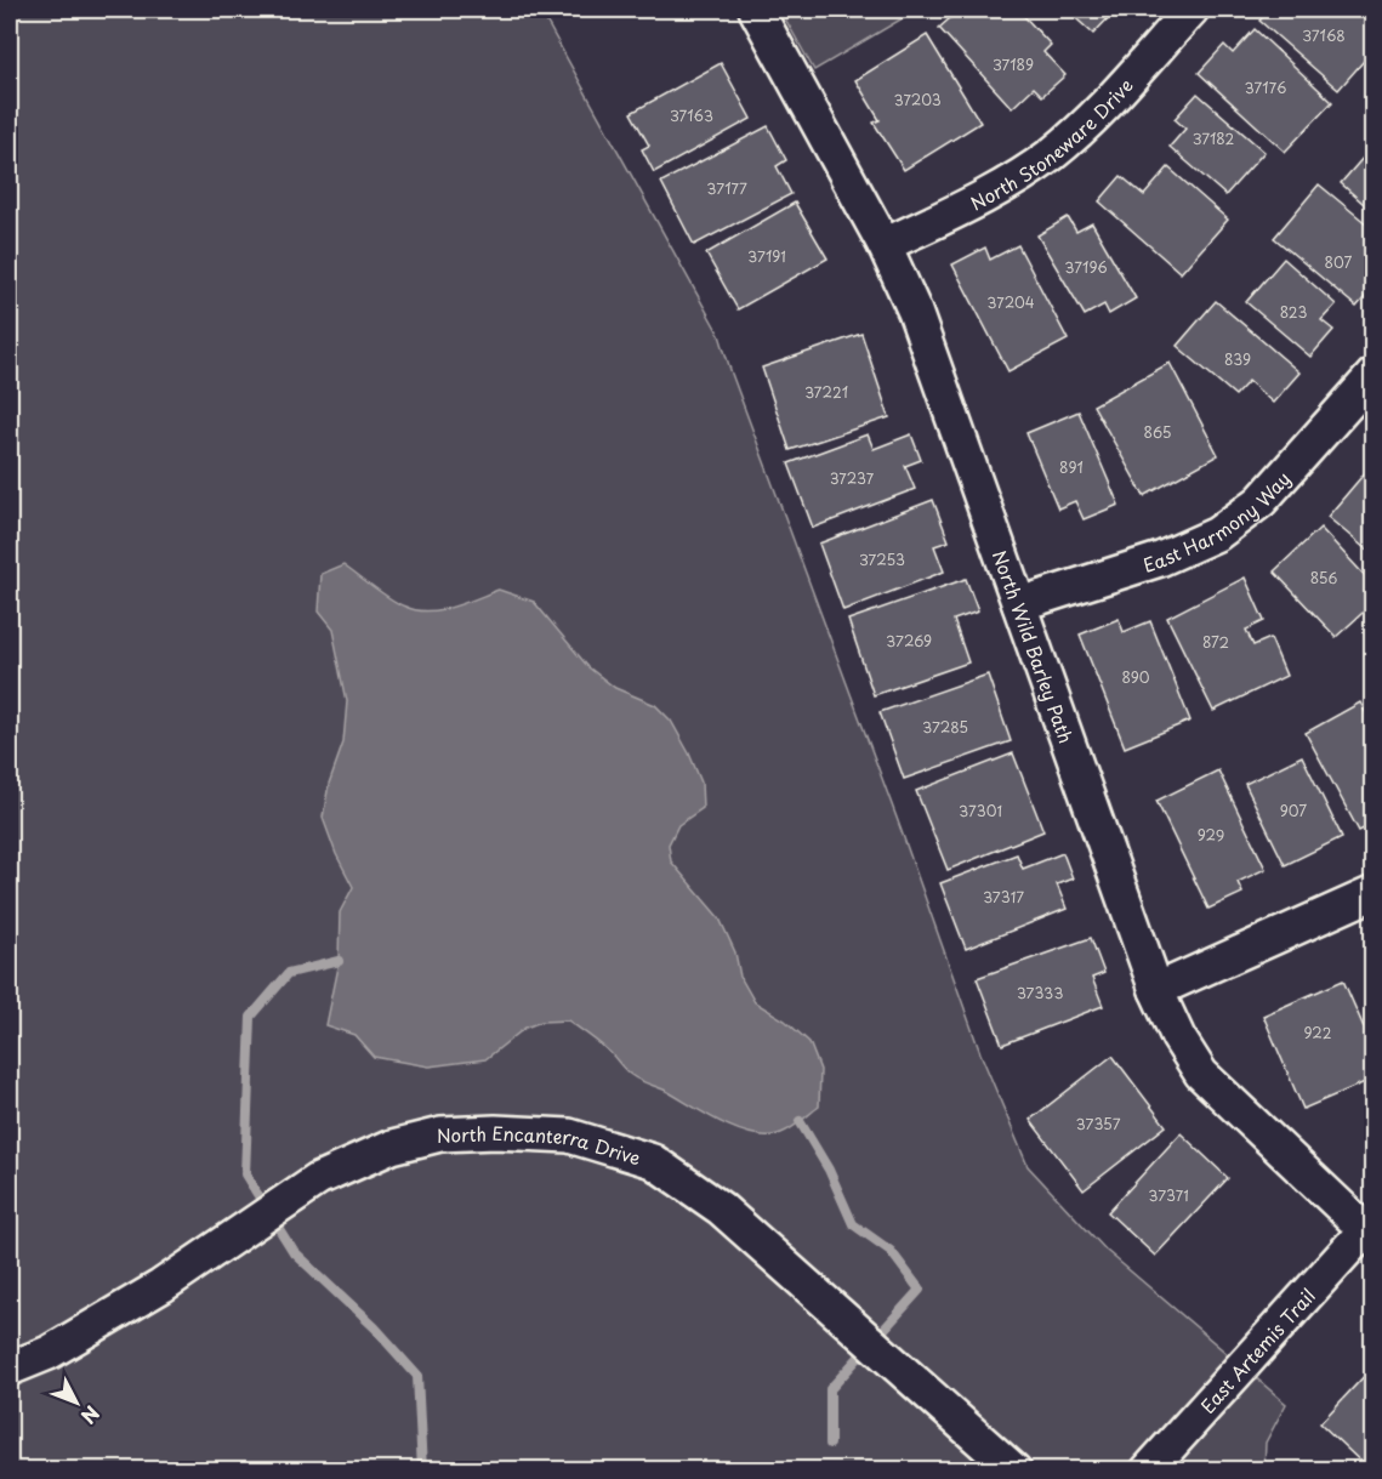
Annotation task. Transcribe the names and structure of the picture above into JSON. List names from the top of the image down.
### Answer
{
  "streets": {
    "street": [
      "North Stoneware Drive",
      "East Harmony Way",
      "North Wild Barley Path",
      "North Encanterra Drive",
      "East Artemis Trail"
    ]
  },
  "crossings": [
    ["North Stoneware Drive", "North Wild Barley Path"],
    ["East Harmony Way", "North Wild Barley Path"],
    ["North Wild Barley Path", "East Artemis Trail"]
  ],
  "house_numbers": [
    "37168",
    "37189",
    "37176",
    "37203",
    "37163",
    "37182",
    "37177",
    "37191",
    "807",
    "37196",
    "37204",
    "823",
    "839",
    "37221",
    "865",
    "891",
    "37237",
    "37253",
    "856",
    "37269",
    "872",
    "890",
    "37285",
    "37301",
    "907",
    "929",
    "37317",
    "37333",
    "922",
    "37357",
    "37371"
  ],
  "north": "bottom right"
}
